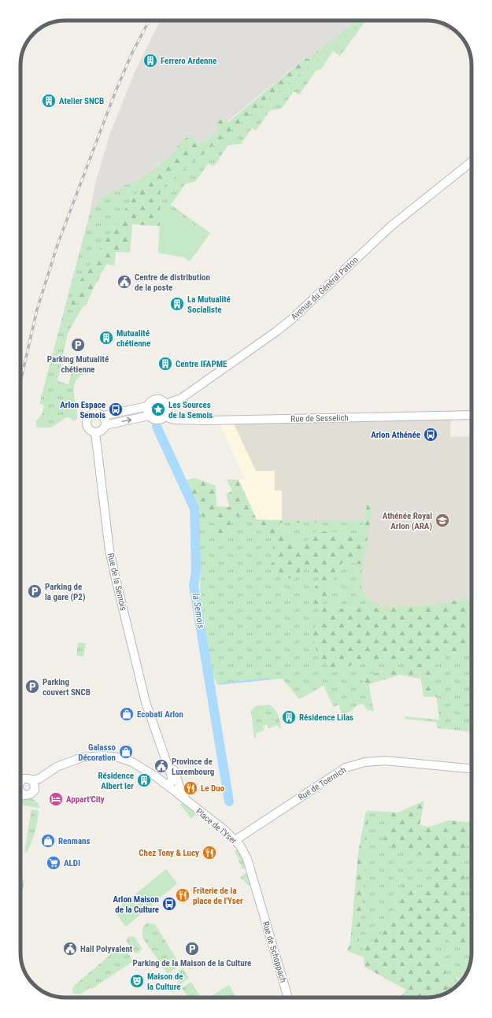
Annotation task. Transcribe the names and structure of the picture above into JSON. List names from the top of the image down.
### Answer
{
  "streets": {
    "main road": [
      "Avenue du Général Patton",
      "Rue de Sesselich",
      "Rue de la Semois",
      "Rue de Toernich",
      "Place de l'Yser",
      "Rue de Schoppach"
    ]
  },
  "crossings": [
    ["Avenue du Général Patton", "Rue de Sesselich"],
    ["Rue de la Semois", "Place de l'Yser"],
    ["Rue de Toernich", "Place de l'Yser"],
    ["Place de l'Yser", "Rue de Schoppach"]
  ],
  "water": ["la Semois"],
  "places": {
    "building": [
      "Ferrero Ardenne",
      "Atelier SNCB",
      "La Mutualité Socialiste",
      "Mutualité chétienne",
      "Centre IFAPME",
      "Résidence Lilas",
      "Résidence Albert Ier"
    ],
    "public building": ["Centre de distribution de la poste", "Province de Luxembourg", "Hall Polyvalent"],
    "parking": [
      "Parking Mutualité chétienne",
      "Parking de la gare (P2)",
      "Parking couvert SNCB",
      "Parking de la Maison de la Culture"
    ],
    "bus stop": ["Arlon Espace Semois", "Arlon Athénée", "Arlon Maison de la Culture"],
    "place": ["Les Sources de la Semois"],
    "school or university": ["Athénée Royal Arlon (ARA)"],
    "shop": ["Ecobati Arlon", "Galasso Décoration", "Renmans"],
    "restaurant": ["Le Duo", "Chez Tony & Lucy", "Friterie de la place de l'Yser"],
    "hotel": ["Appart'City"],
    "supermarket": ["ALDI"],
    "theatre": ["Maison de la Culture"]
  }
}
